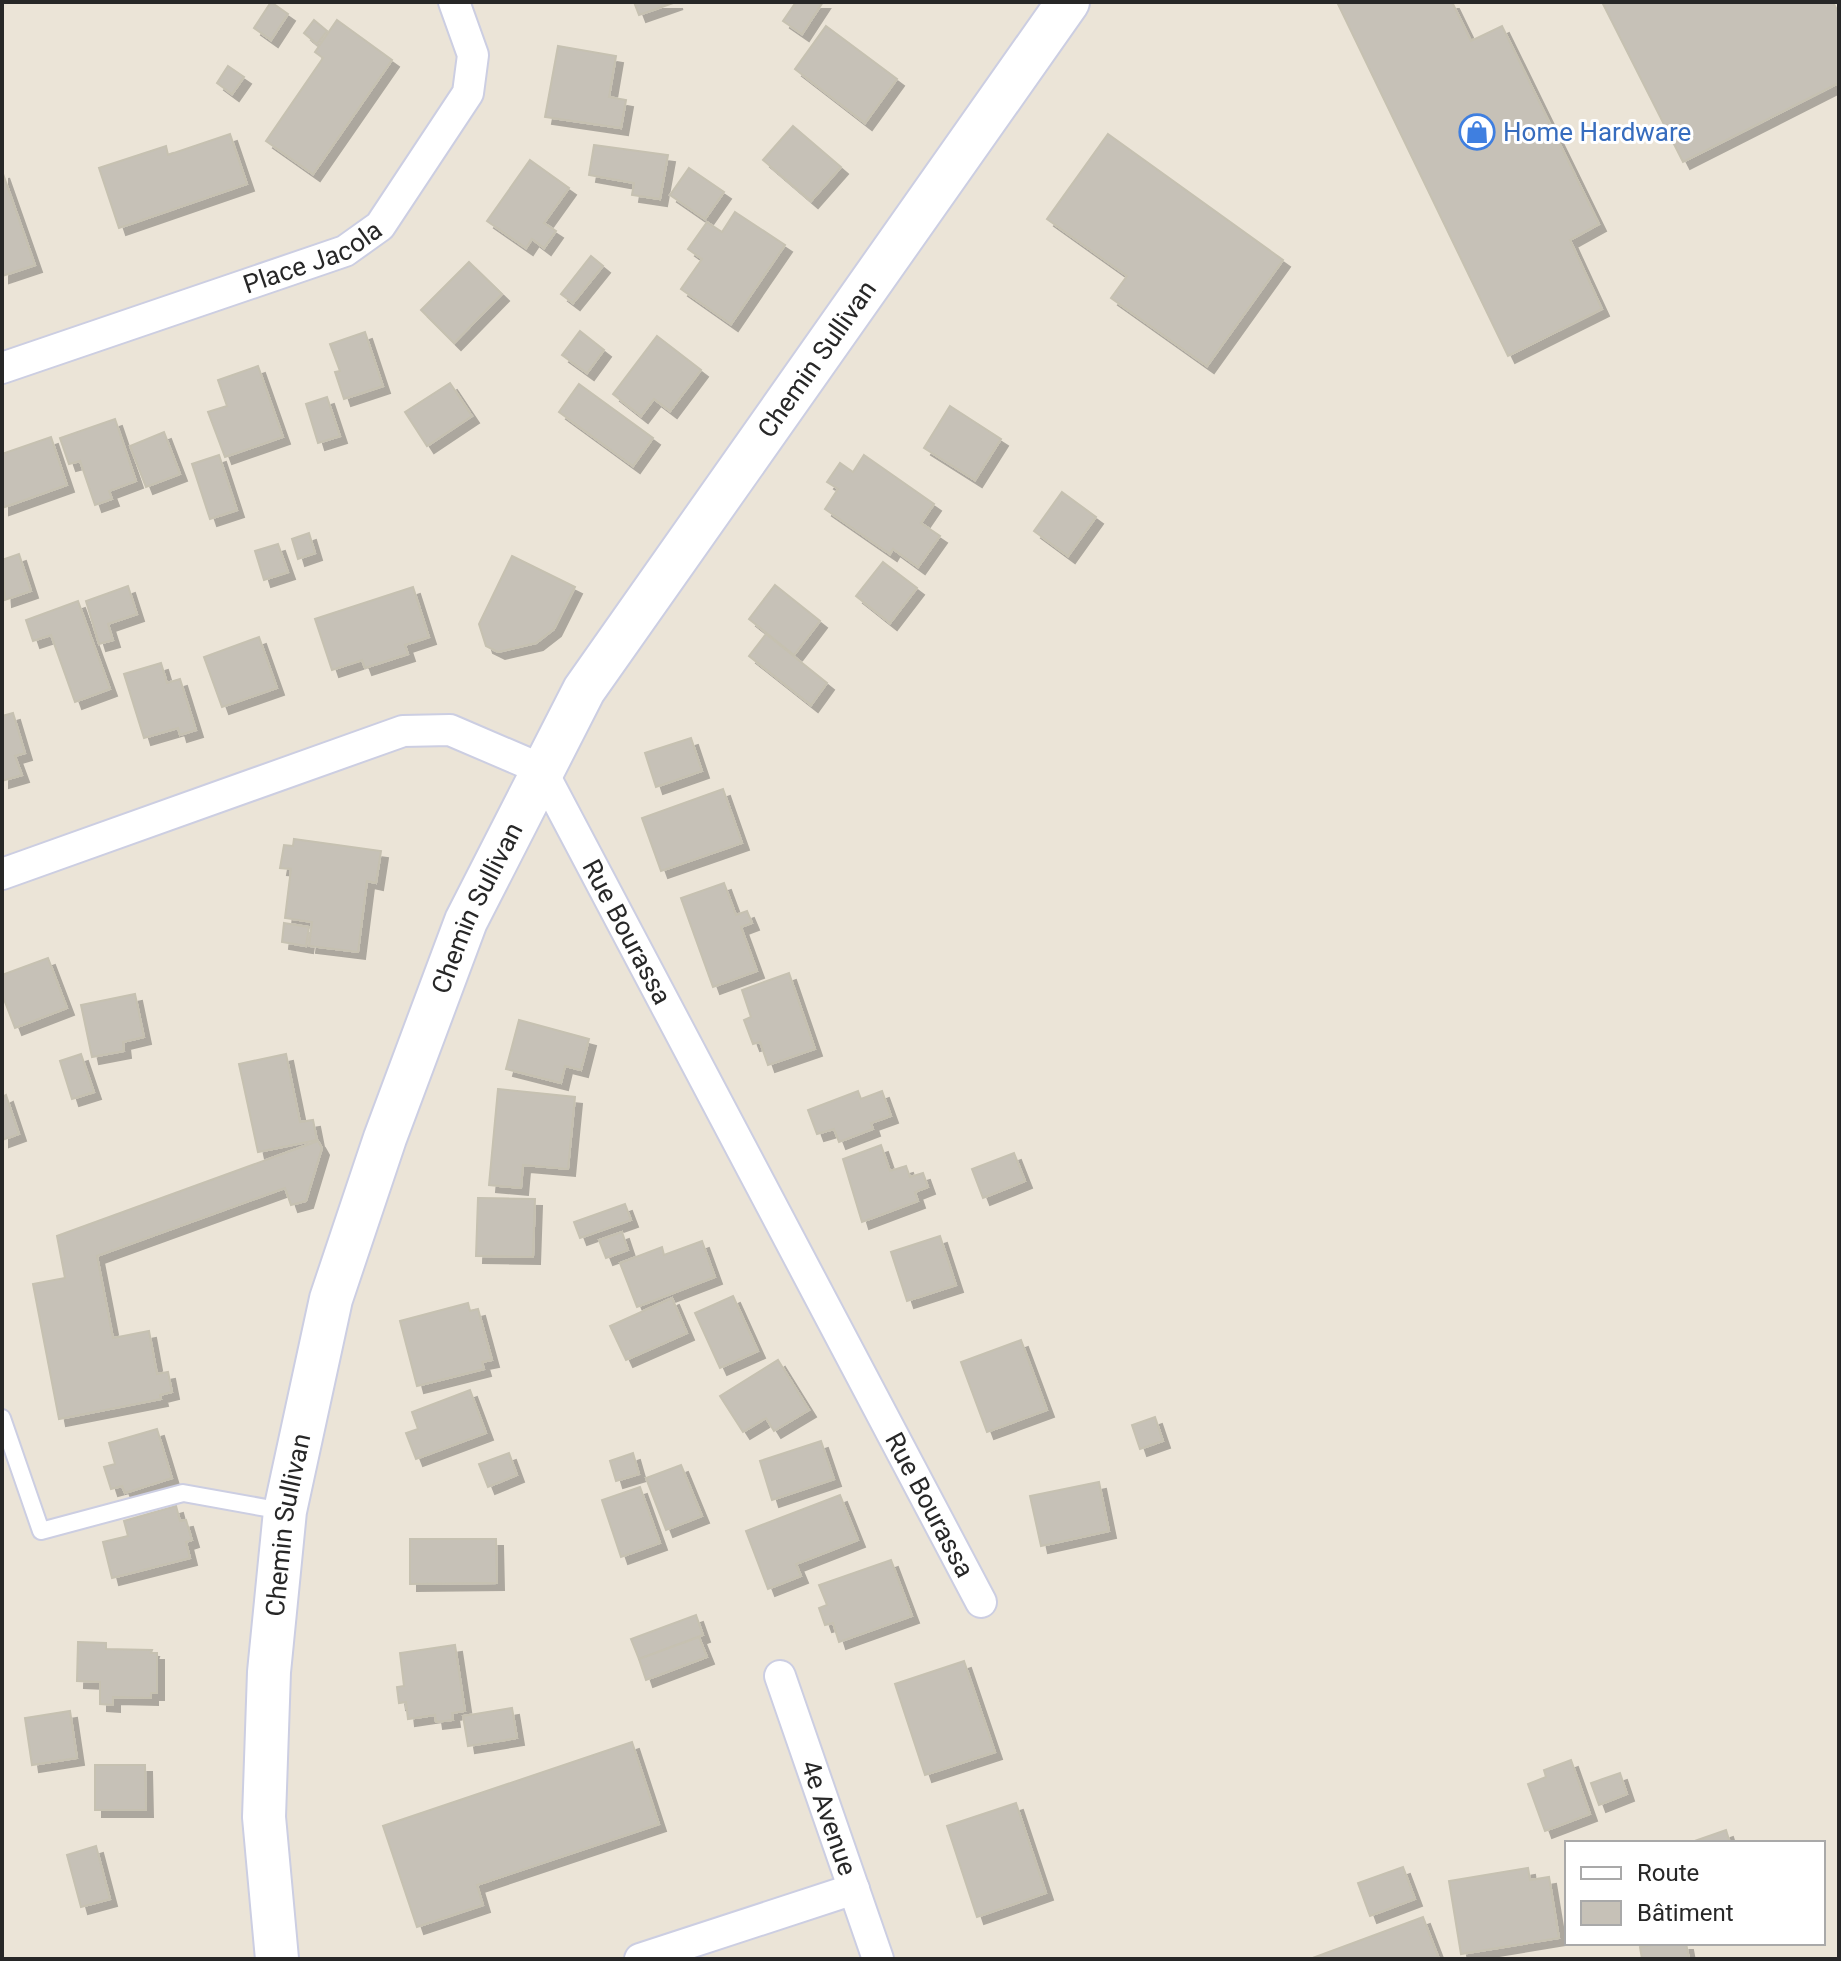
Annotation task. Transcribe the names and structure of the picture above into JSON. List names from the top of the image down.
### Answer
{
  "streets": {
    "main road": ["Chemin Sullivan"],
    "street": ["Place Jacola", "Rue Bourassa", "4e Avenue"]
  },
  "crossings": [
    ["Chemin Sullivan", "Rue Bourassa"]
  ],
  "places": {
    "shop": ["Home Hardware"]
  },
  "legend": ["Route", "Bâtiment"]
}
